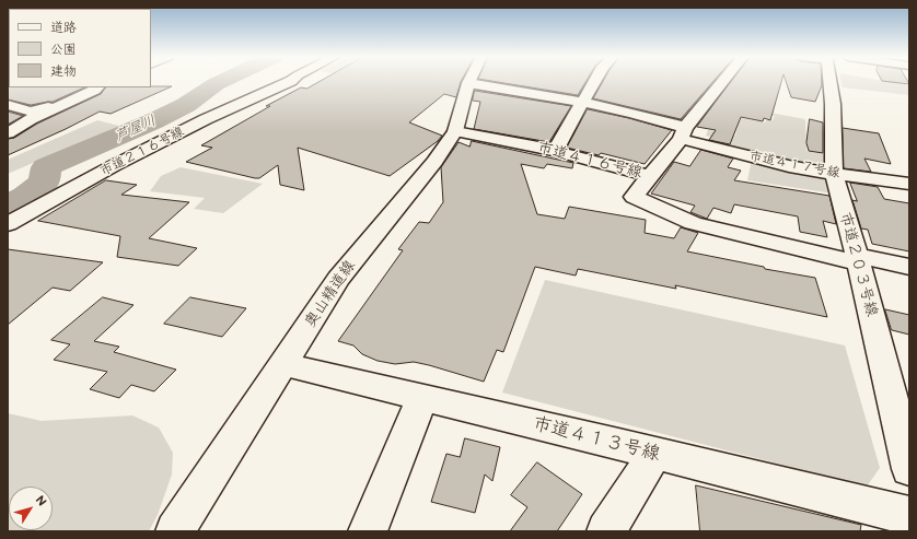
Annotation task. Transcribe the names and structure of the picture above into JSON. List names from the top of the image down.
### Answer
{
  "streets": {
    "street": [
      "市道２１６号線",
      "市道４１６号線",
      "市道４１７号線",
      "市道２０３号線",
      "奥山精道線",
      "市道４１３号線"
    ]
  },
  "crossings": [
    ["市道４１６号線", "市道２０３号線"],
    ["市道４１６号線", "奥山精道線"],
    ["市道４１７号線", "市道２０３号線"],
    ["市道４１７号線", "奥山精道線"],
    ["奥山精道線", "市道４１３号線"]
  ],
  "water": ["芦屋川"],
  "legend": ["道路", "公園", "建物"],
  "north": "top right"
}
